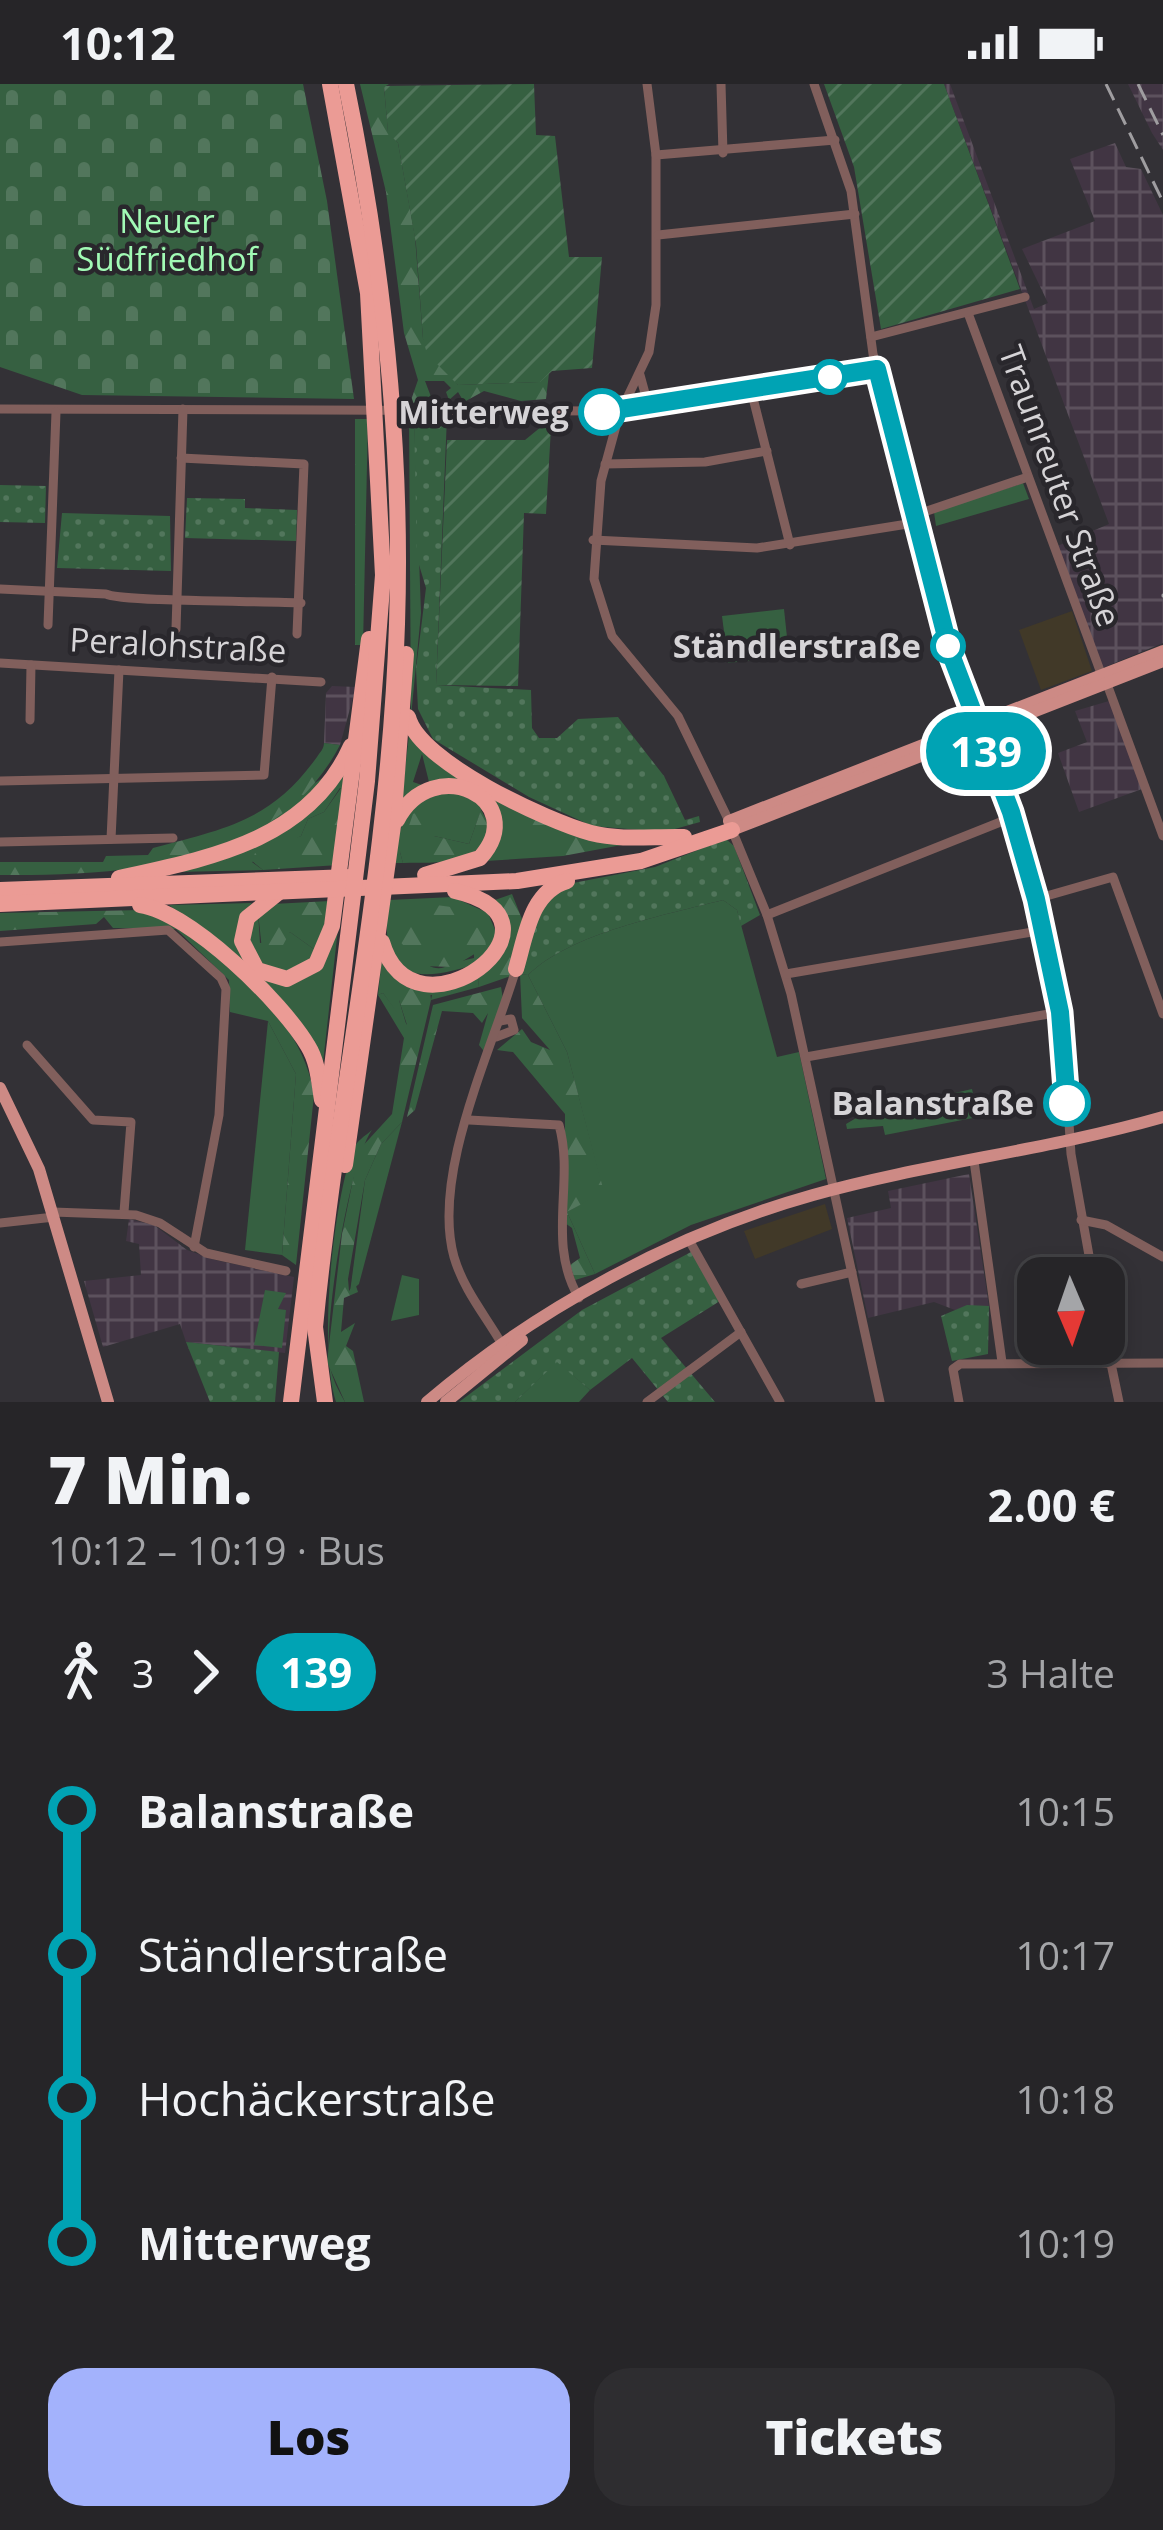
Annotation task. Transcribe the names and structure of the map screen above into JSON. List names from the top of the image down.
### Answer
{
  "streets": {
    "street": ["Traunreuter Straße", "Peralohstraße"]
  },
  "parks": ["Neuer Südfriedhof"],
  "places": ["Mitterweg", "Ständlerstraße", "Balanstraße"],
  "lines": ["bus line 139"],
  "north": "bottom",
  "page": {
    "status": "10:12",
    "on_map": "139",
    "heading": ["7 Min.", "10:12 – 10:19 · Bus", "2.00 €"],
    "legs": ["3", "139", "3 Halte"],
    "list": [
      {
        "name": "Balanstraße",
        "value": "10:15"
      },
      {
        "name": "Ständlerstraße",
        "value": "10:17"
      },
      {
        "name": "Hochäckerstraße",
        "value": "10:18"
      },
      {
        "name": "Mitterweg",
        "value": "10:19"
      }
    ],
    "buttons": ["Los", "Tickets"]
  }
}
